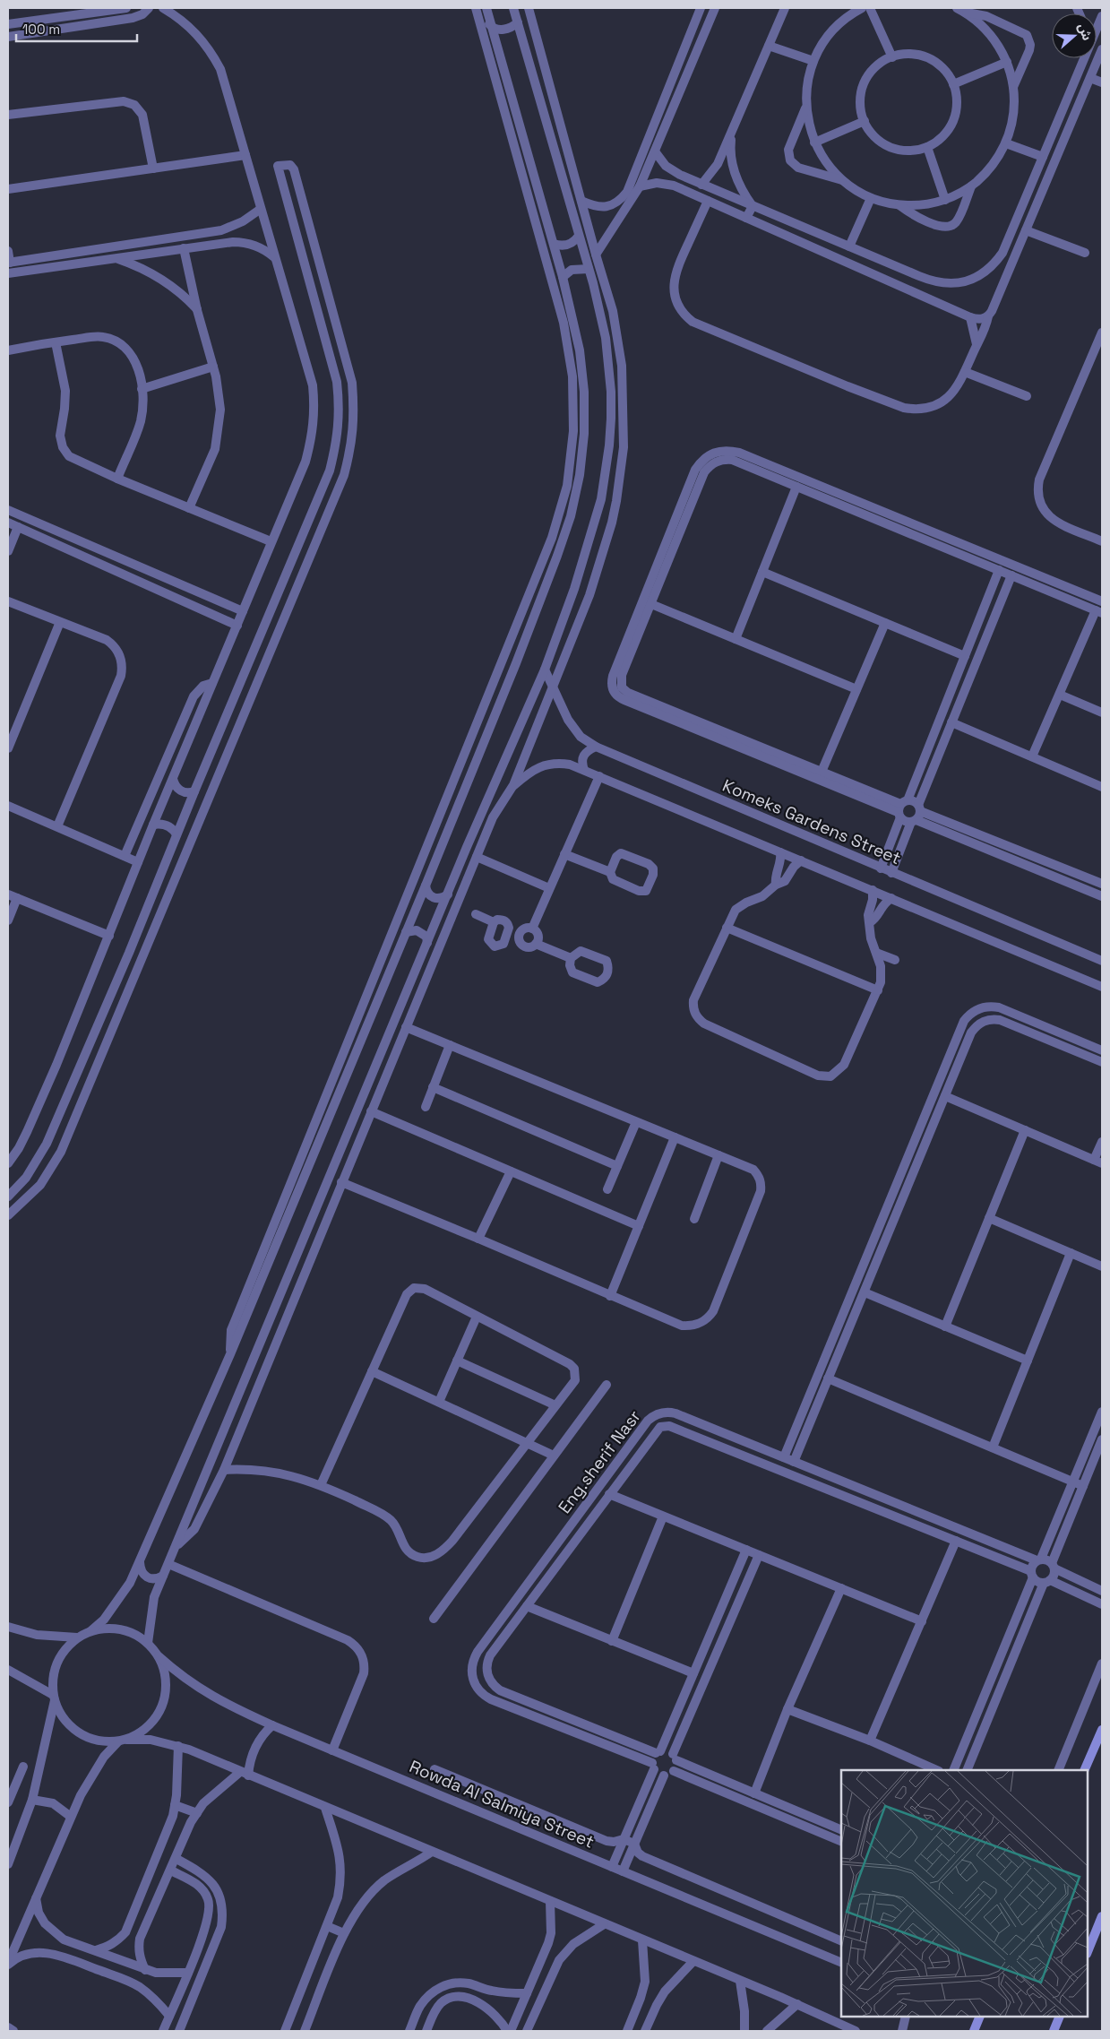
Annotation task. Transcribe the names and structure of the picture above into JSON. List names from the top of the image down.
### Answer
{
  "streets": {
    "street": ["Komeks Gardens Street", "Eng.sherif Nasr", "Rowda Al Salmiya Street"]
  },
  "scale_bar": "100 m",
  "north": "right"
}
